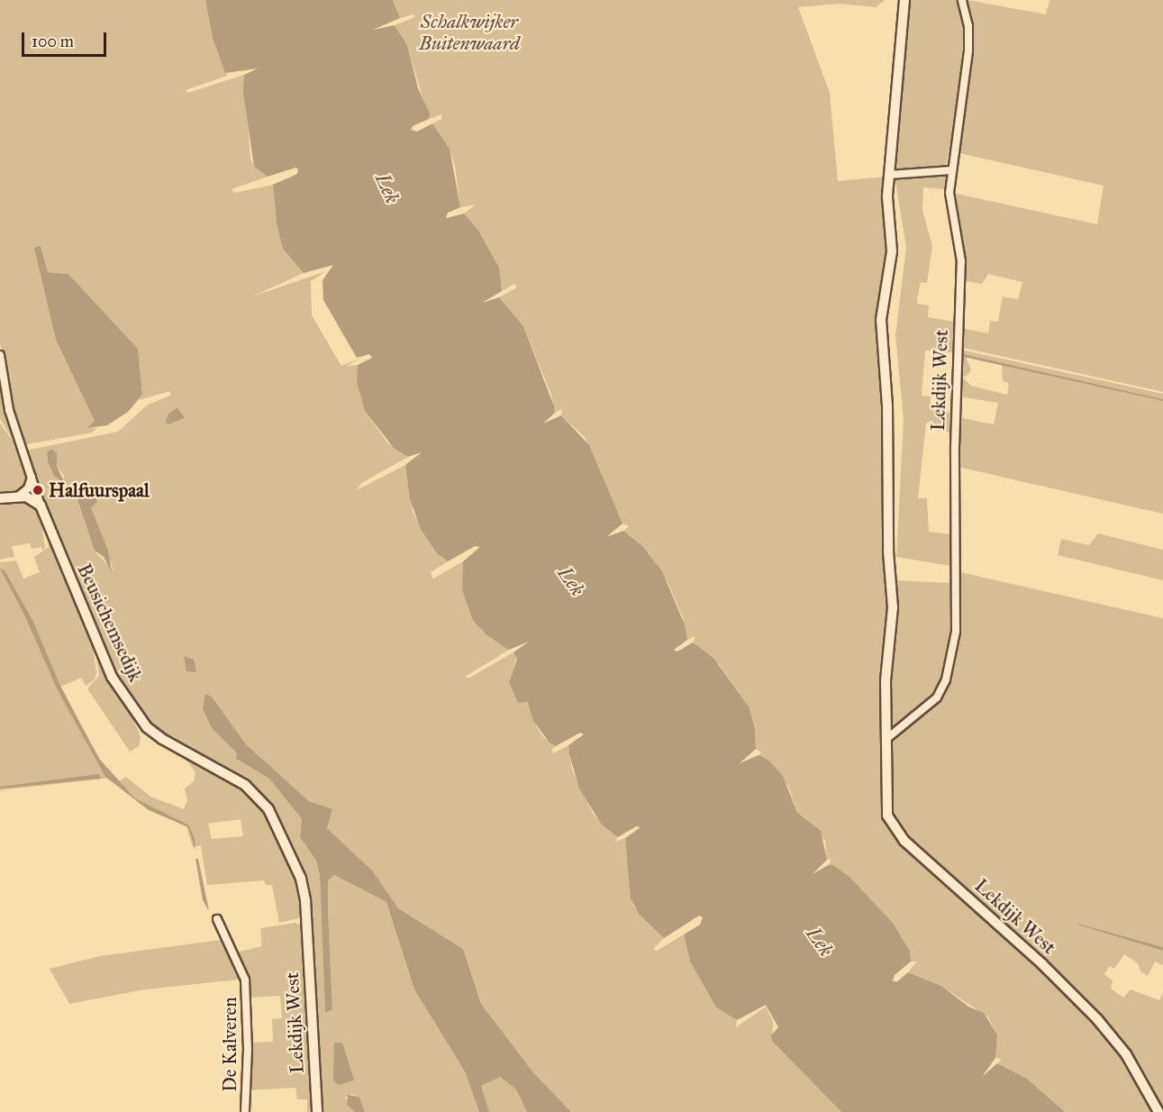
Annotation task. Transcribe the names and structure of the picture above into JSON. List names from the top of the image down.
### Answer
{
  "streets": {
    "street": ["Lekdijk West", "Beusichemsedijk", "De Kalveren"]
  },
  "crossings": [
    ["Lekdijk West", "Beusichemsedijk"]
  ],
  "water": ["Lek"],
  "parks": ["Schalkwijker Buitenwaard"],
  "places": ["Halfuurspaal"],
  "scale_bar": "100 m"
}
